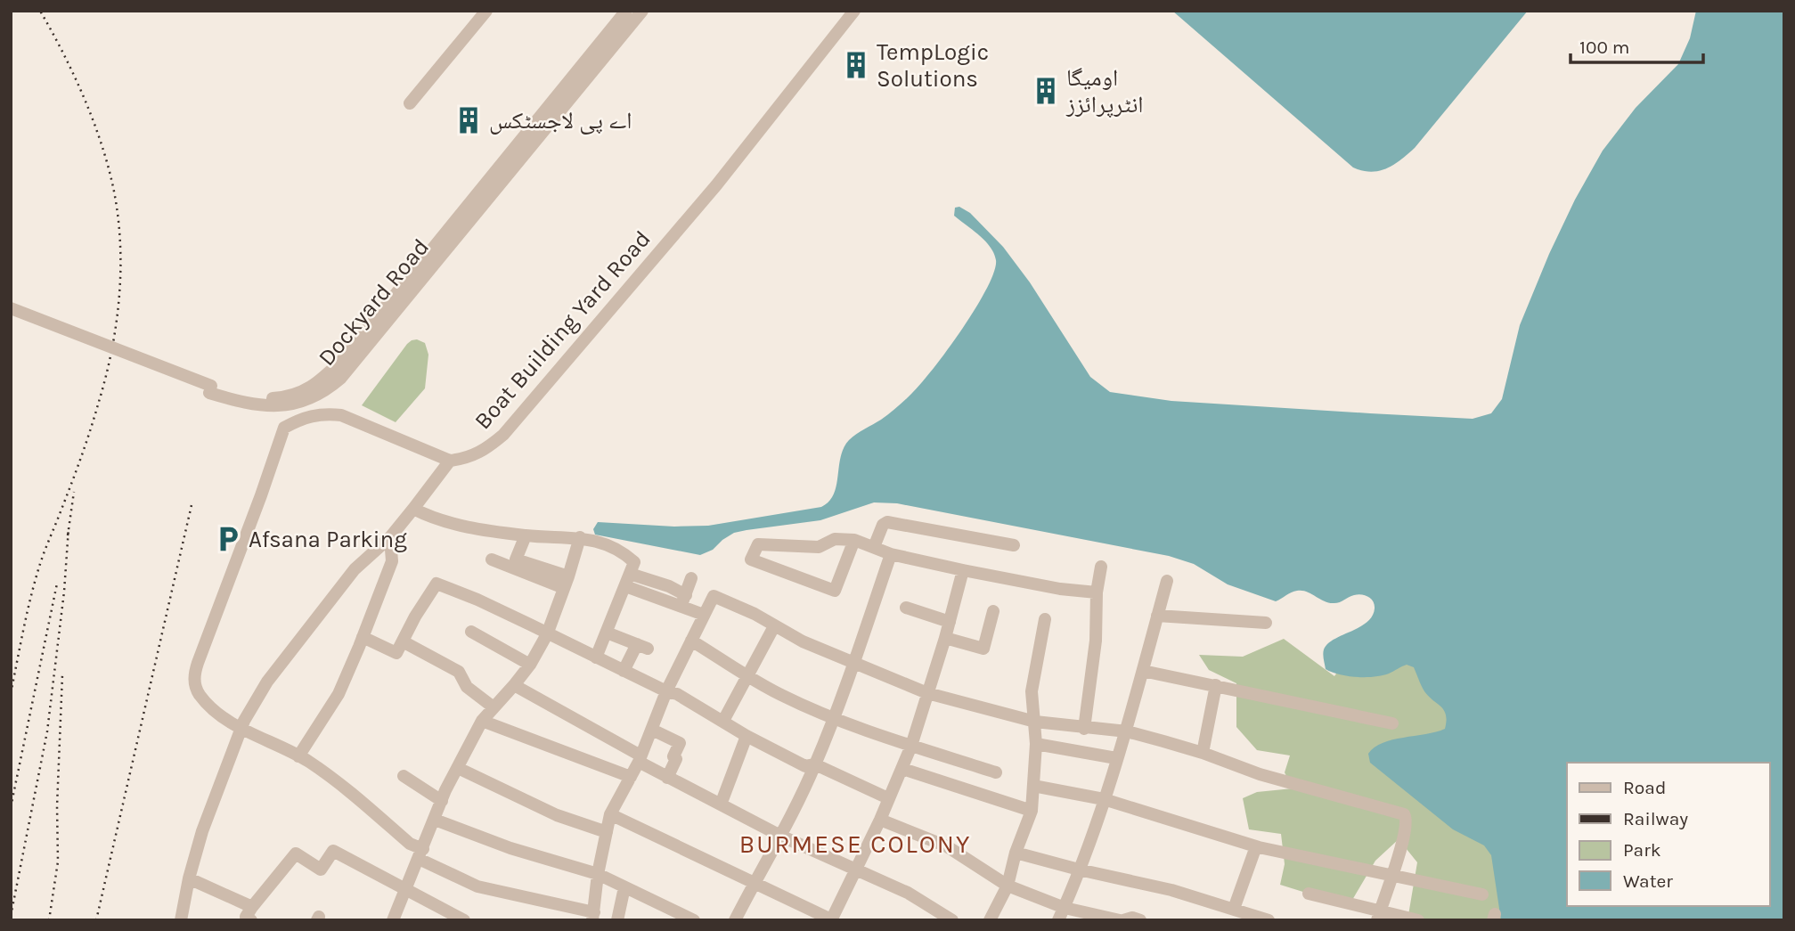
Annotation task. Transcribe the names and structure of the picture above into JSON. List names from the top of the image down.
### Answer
{
  "streets": {
    "street": ["Dockyard Road", "Boat Building Yard Road"]
  },
  "districts": ["BURMESE COLONY"],
  "places": {
    "building": ["TempLogic Solutions", "اومیگا انٹرپرائزز", "اے پی لاجسٹکس"],
    "parking": ["Afsana Parking"]
  },
  "legend": [
    "Road",
    "Railway",
    "Park",
    "Water"
  ],
  "scale_bar": "100 m"
}
